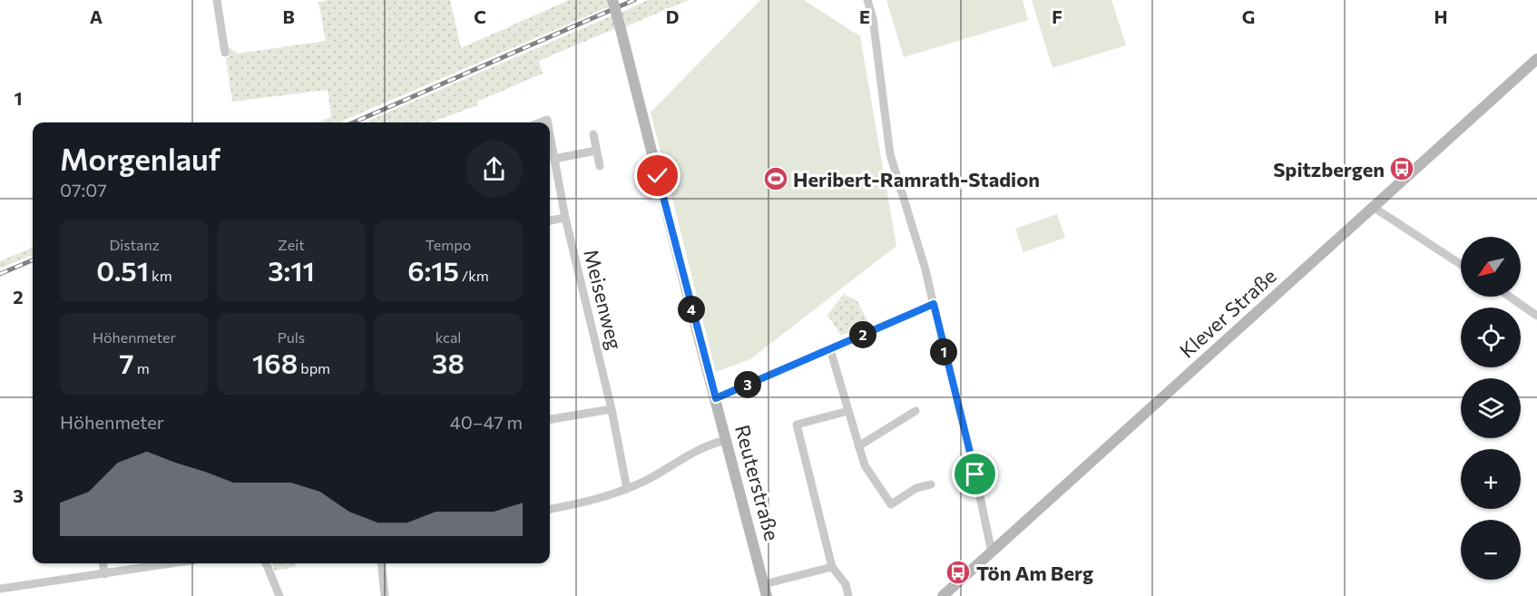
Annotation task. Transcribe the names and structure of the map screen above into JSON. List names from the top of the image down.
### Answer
{
  "streets": {
    "street": ["Meisenweg", "Klever Straße", "Reuterstraße"]
  },
  "places": {
    "bus stop": ["Spitzbergen", "Tön Am Berg"],
    "sports": ["Heribert-Ramrath-Stadion"]
  },
  "north": "bottom left",
  "page": {
    "heading": ["Morgenlauf", "07:07"],
    "stats": [
      ["Distanz", "0.51 km"],
      ["Zeit", "3:11"],
      ["Tempo", "6:15 /km"],
      ["Höhenmeter", "7 m"],
      ["Puls", "168 bpm"],
      ["kcal", "38"]
    ],
    "map_buttons": ["+", "−"],
    "pins": [
      "4",
      "2",
      "1",
      "3"
    ],
    "chart": ["Höhenmeter", "40–47 m"]
  },
  "grid": {
    "columns": [
      "A",
      "B",
      "C",
      "D",
      "E",
      "F",
      "G",
      "H"
    ],
    "rows": ["1", "2", "3"]
  }
}
